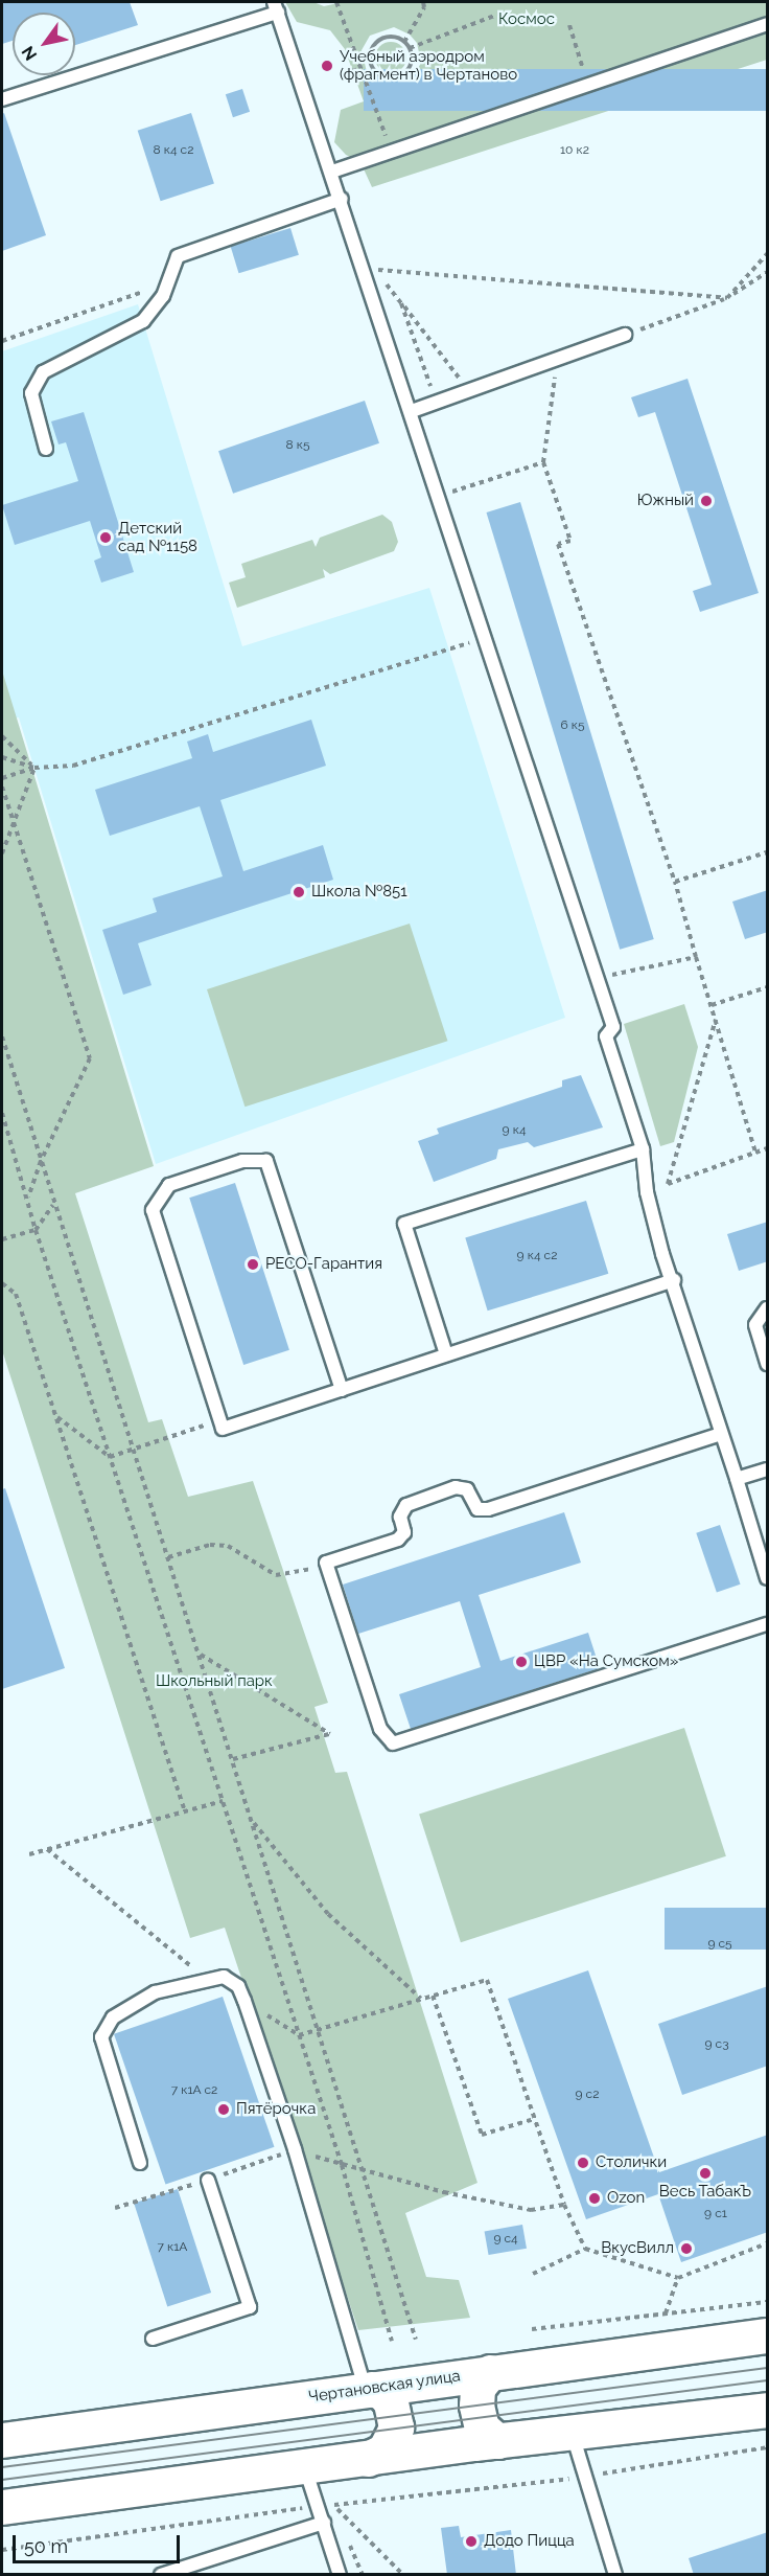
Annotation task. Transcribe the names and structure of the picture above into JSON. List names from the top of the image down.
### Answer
{
  "streets": {
    "main road": ["Чертановская улица"]
  },
  "parks": ["Космос", "Школьный парк"],
  "places": [
    "Учебный аэродром (фрагмент) в Чертаново",
    "Южный",
    "Детский сад №1158",
    "Школа №851",
    "РЕСО-Гарантия",
    "ЦВР «На Сумском»",
    "Пятёрочка",
    "Столички",
    "Весь ТабакЪ",
    "Ozon",
    "ВкусВилл",
    "Додо Пицца"
  ],
  "house_numbers": [
    "8 к4 с2",
    "10 к2",
    "8 к5",
    "6 к5",
    "9 к4",
    "9 к4 с2",
    "9 с5",
    "9 с3",
    "7 к1А с2",
    "9 с2",
    "9 с1",
    "9 с4",
    "7 к1А"
  ],
  "scale_bar": "50 m",
  "north": "bottom left"
}
